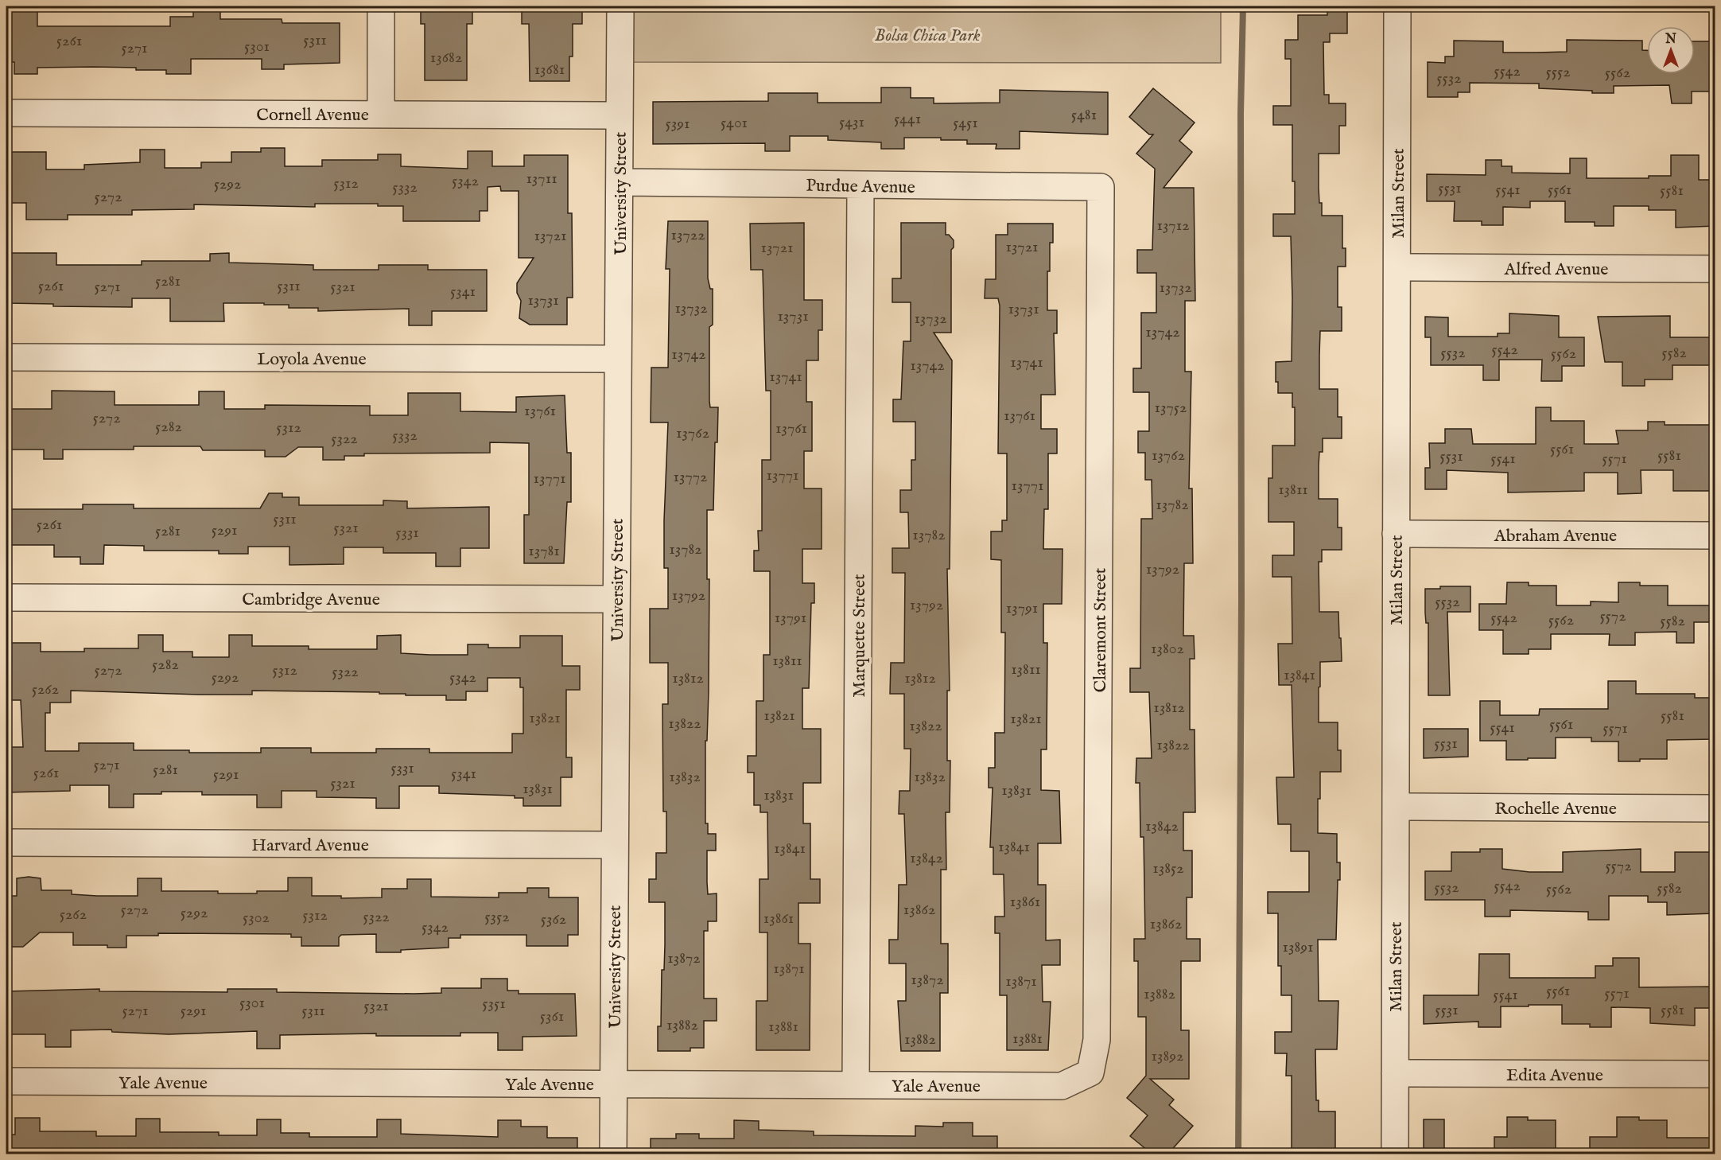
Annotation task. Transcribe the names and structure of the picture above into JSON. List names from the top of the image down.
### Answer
{
  "streets": {
    "street": [
      "Cornell Avenue",
      "Purdue Avenue",
      "University Street",
      "Milan Street",
      "Alfred Avenue",
      "Loyola Avenue",
      "Abraham Avenue",
      "Cambridge Avenue",
      "Claremont Street",
      "Marquette Street",
      "Rochelle Avenue",
      "Harvard Avenue",
      "Edita Avenue",
      "Yale Avenue"
    ]
  },
  "crossings": [
    ["Cornell Avenue", "University Street"],
    ["Purdue Avenue", "University Street"],
    ["Purdue Avenue", "Claremont Street"],
    ["Purdue Avenue", "Marquette Street"],
    ["University Street", "Loyola Avenue"],
    ["University Street", "Cambridge Avenue"],
    ["University Street", "Harvard Avenue"],
    ["University Street", "Yale Avenue"],
    ["Milan Street", "Alfred Avenue"],
    ["Milan Street", "Abraham Avenue"],
    ["Milan Street", "Rochelle Avenue"],
    ["Milan Street", "Edita Avenue"],
    ["Claremont Street", "Yale Avenue"],
    ["Marquette Street", "Yale Avenue"]
  ],
  "parks": ["Bolsa Chica Park"],
  "house_numbers": [
    "5311",
    "5261",
    "5301",
    "5271",
    "13682",
    "13681",
    "5542",
    "5552",
    "5562",
    "5532",
    "5481",
    "5441",
    "5431",
    "5401",
    "5451",
    "5391",
    "13711",
    "5342",
    "5312",
    "5292",
    "5332",
    "5531",
    "5541",
    "5561",
    "5581",
    "5272",
    "13712",
    "13722",
    "13721",
    "13721",
    "13721",
    "5281",
    "5261",
    "5311",
    "5271",
    "5321",
    "13732",
    "5341",
    "13731",
    "13732",
    "13731",
    "13731",
    "13732",
    "13742",
    "5542",
    "5532",
    "5582",
    "5562",
    "13742",
    "13741",
    "13742",
    "13741",
    "13752",
    "13761",
    "13761",
    "5272",
    "5282",
    "5312",
    "13761",
    "13762",
    "5332",
    "5322",
    "5561",
    "13762",
    "5581",
    "5531",
    "5541",
    "5571",
    "13771",
    "13772",
    "13771",
    "13771",
    "13811",
    "13782",
    "5311",
    "5261",
    "5321",
    "5291",
    "5281",
    "5331",
    "13782",
    "13782",
    "13781",
    "13792",
    "13792",
    "5532",
    "13792",
    "13791",
    "5572",
    "13791",
    "5542",
    "5562",
    "5582",
    "13802",
    "13811",
    "5282",
    "13811",
    "5272",
    "5312",
    "5322",
    "13841",
    "5292",
    "5342",
    "13812",
    "13812",
    "5262",
    "13812",
    "13821",
    "5581",
    "13821",
    "13821",
    "13822",
    "5561",
    "13822",
    "5541",
    "5571",
    "5531",
    "13822",
    "5271",
    "5331",
    "5281",
    "5261",
    "5341",
    "5291",
    "13832",
    "13832",
    "5321",
    "13831",
    "13831",
    "13831",
    "13842",
    "13841",
    "13841",
    "13842",
    "5572",
    "13852",
    "5542",
    "5532",
    "5582",
    "5562",
    "13861",
    "5272",
    "13862",
    "5292",
    "5262",
    "5312",
    "5322",
    "5352",
    "5302",
    "13861",
    "5362",
    "13862",
    "5342",
    "13891",
    "13872",
    "13871",
    "13872",
    "13871",
    "5561",
    "5571",
    "13882",
    "5541",
    "5301",
    "5351",
    "5321",
    "5531",
    "5581",
    "5271",
    "5291",
    "5311",
    "5361",
    "13882",
    "13881",
    "13881",
    "13882",
    "13892"
  ],
  "north": "top"
}
